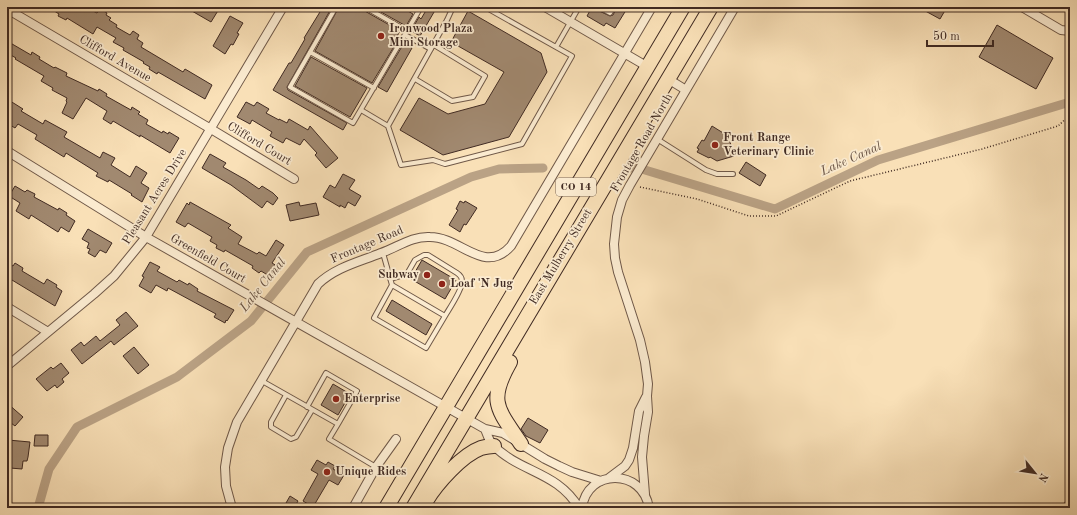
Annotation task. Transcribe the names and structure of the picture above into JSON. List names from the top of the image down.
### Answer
{
  "streets": {
    "highway": ["CO 14", "East Mulberry Street"],
    "street": [
      "Clifford Avenue",
      "Frontage Road North",
      "Clifford Court",
      "Pleasant Acres Drive",
      "Frontage Road",
      "Greenfield Court"
    ]
  },
  "crossings": [
    ["Clifford Avenue", "Clifford Court"],
    ["Clifford Avenue", "Pleasant Acres Drive"],
    ["Clifford Court", "Pleasant Acres Drive"],
    ["Pleasant Acres Drive", "Greenfield Court"],
    ["Frontage Road", "Greenfield Court"],
    ["East Mulberry Street", "Greenfield Court"]
  ],
  "water": ["Lake Canal"],
  "places": [
    "Ironwood Plaza Mini Storage",
    "Front Range Veterinary Clinic",
    "Subway",
    "Loaf 'N Jug",
    "Enterprise",
    "Unique Rides"
  ],
  "scale_bar": "50 m",
  "north": "bottom right"
}
